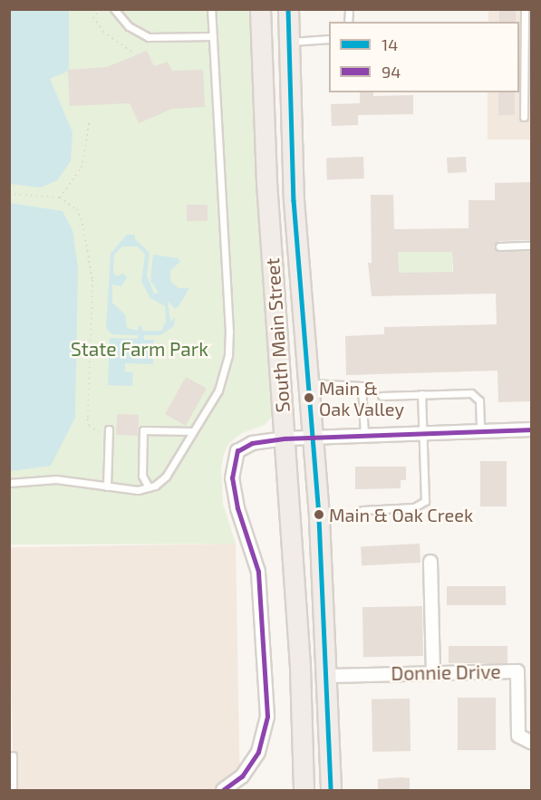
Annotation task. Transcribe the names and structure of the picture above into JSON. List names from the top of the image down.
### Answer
{
  "streets": {
    "highway": ["South Main Street"],
    "street": ["Donnie Drive"]
  },
  "crossings": [
    ["South Main Street", "Donnie Drive"]
  ],
  "parks": ["State Farm Park"],
  "places": ["Main & Oak Valley", "Main & Oak Creek"],
  "lines": ["transit line 14", "transit line 94"],
  "legend": ["14", "94"]
}
